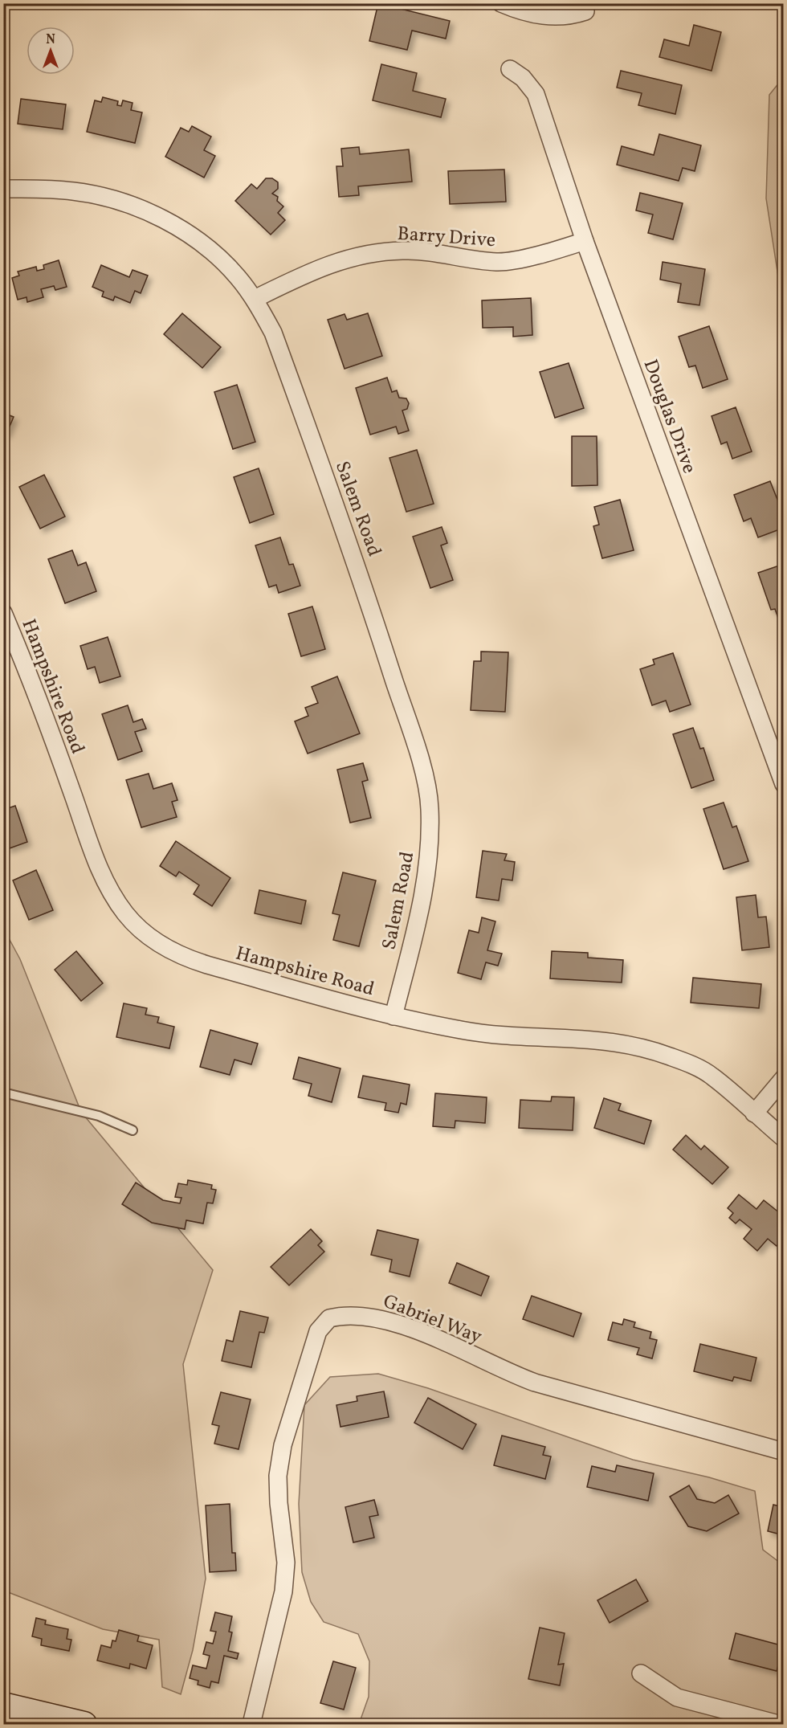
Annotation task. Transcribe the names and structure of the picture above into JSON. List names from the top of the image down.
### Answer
{
  "streets": {
    "street": [
      "Barry Drive",
      "Douglas Drive",
      "Salem Road",
      "Hampshire Road",
      "Gabriel Way"
    ]
  },
  "crossings": [
    ["Barry Drive", "Douglas Drive"],
    ["Barry Drive", "Salem Road"],
    ["Salem Road", "Hampshire Road"]
  ],
  "north": "top"
}
